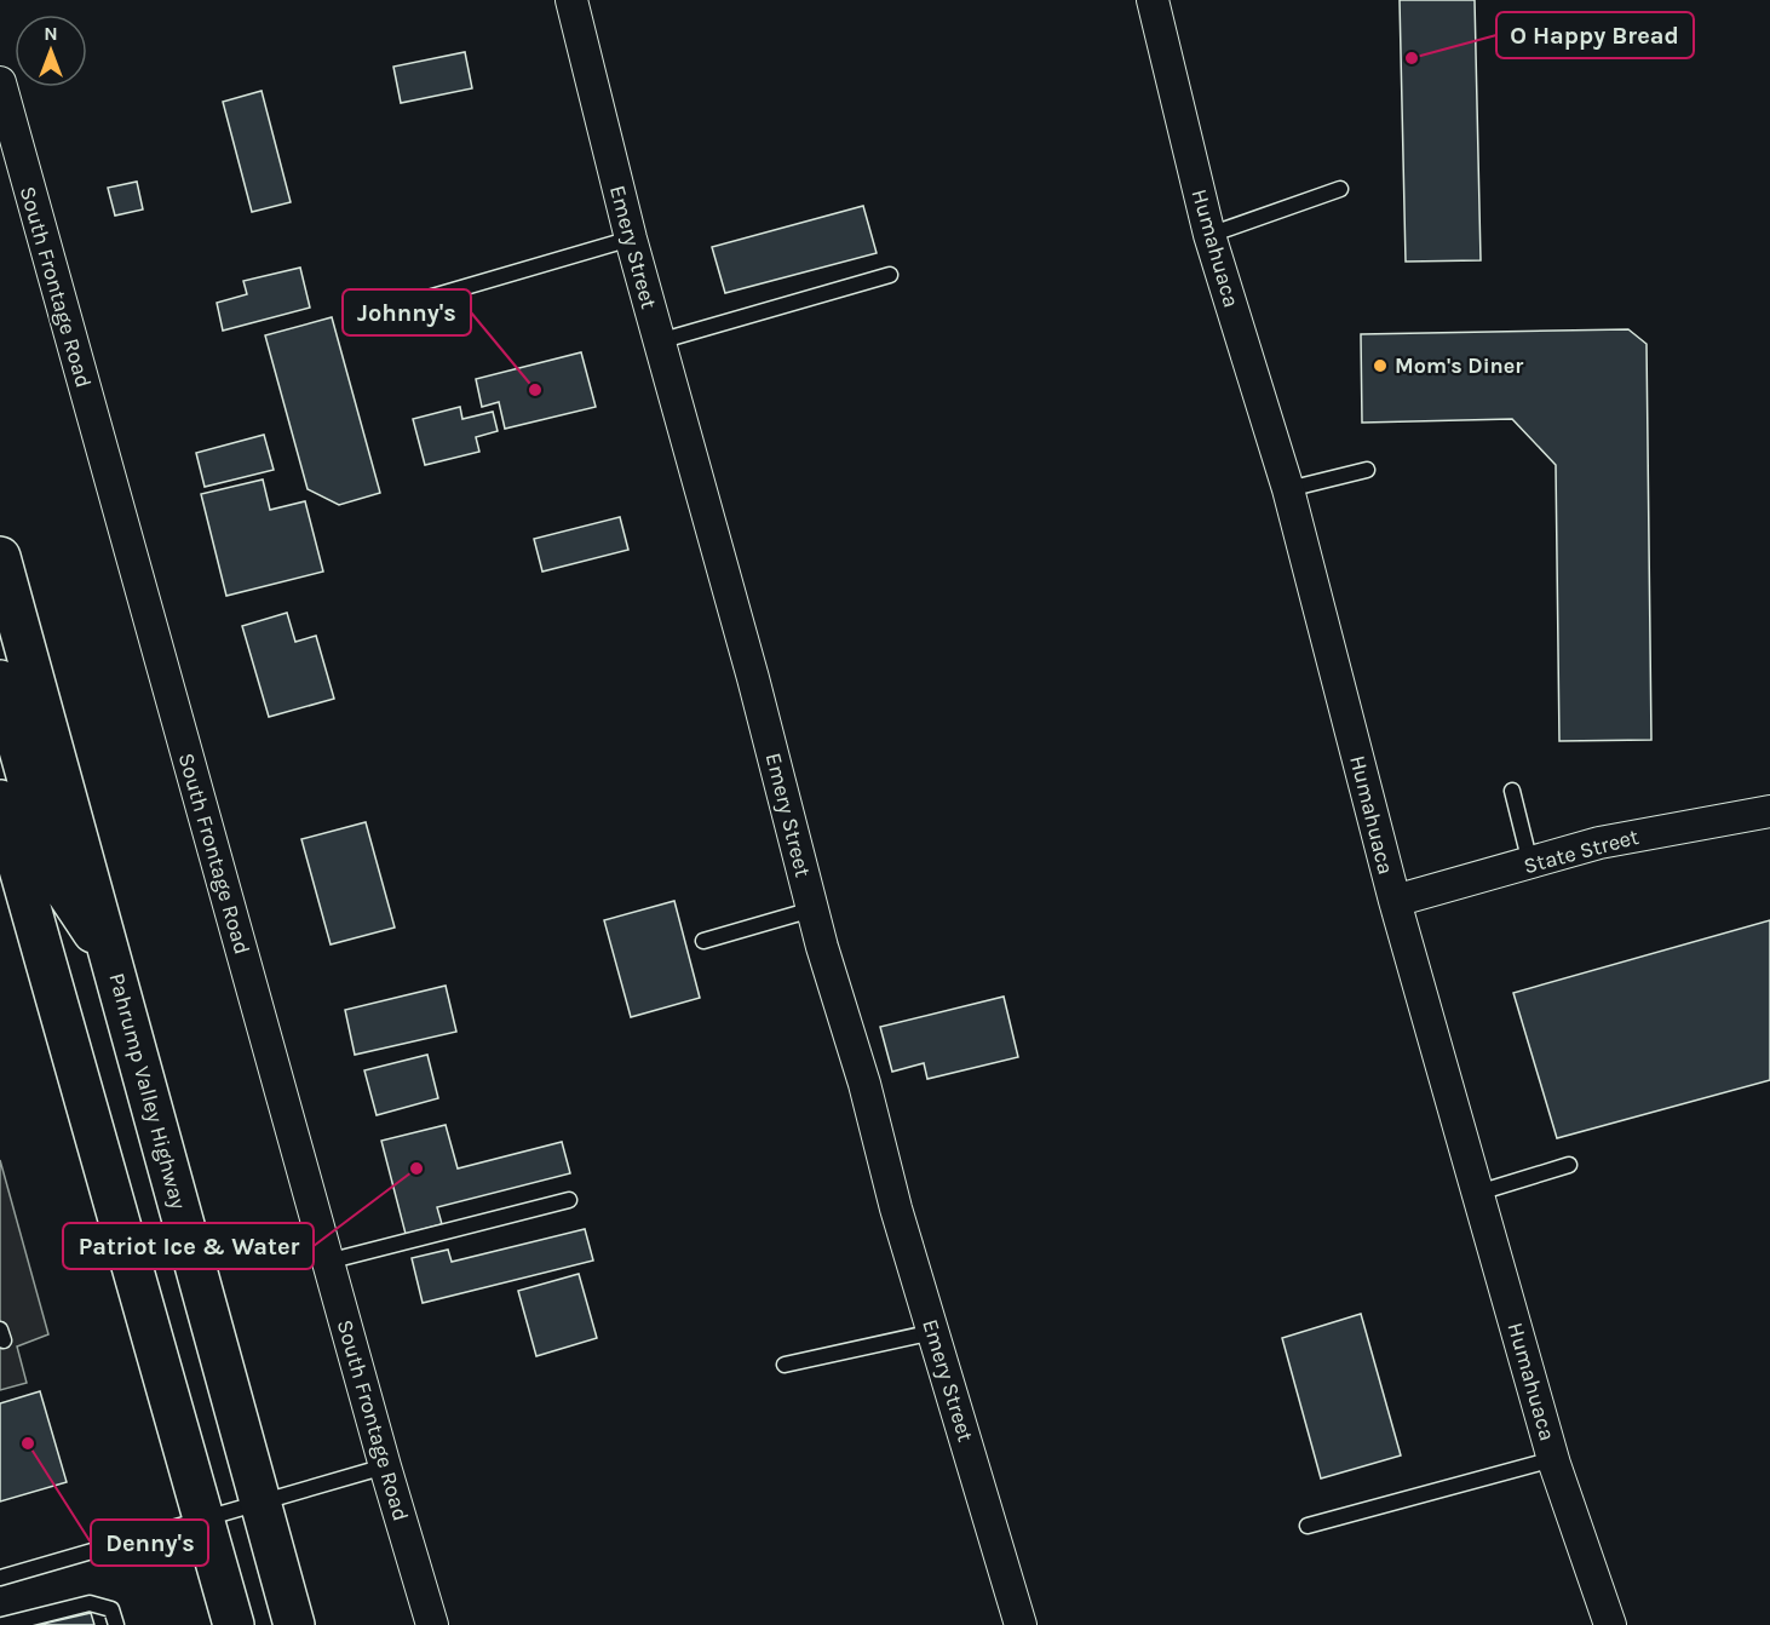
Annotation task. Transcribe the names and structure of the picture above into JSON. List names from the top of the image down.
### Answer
{
  "streets": {
    "highway": ["Pahrump Valley Highway"],
    "street": [
      "Emery Street",
      "Humahuaca",
      "South Frontage Road",
      "State Street"
    ]
  },
  "crossings": [
    ["Humahuaca", "State Street"]
  ],
  "places": [
    "O Happy Bread",
    "Mom's Diner",
    "Johnny's",
    "Patriot Ice & Water",
    "Denny's"
  ],
  "north": "top"
}
